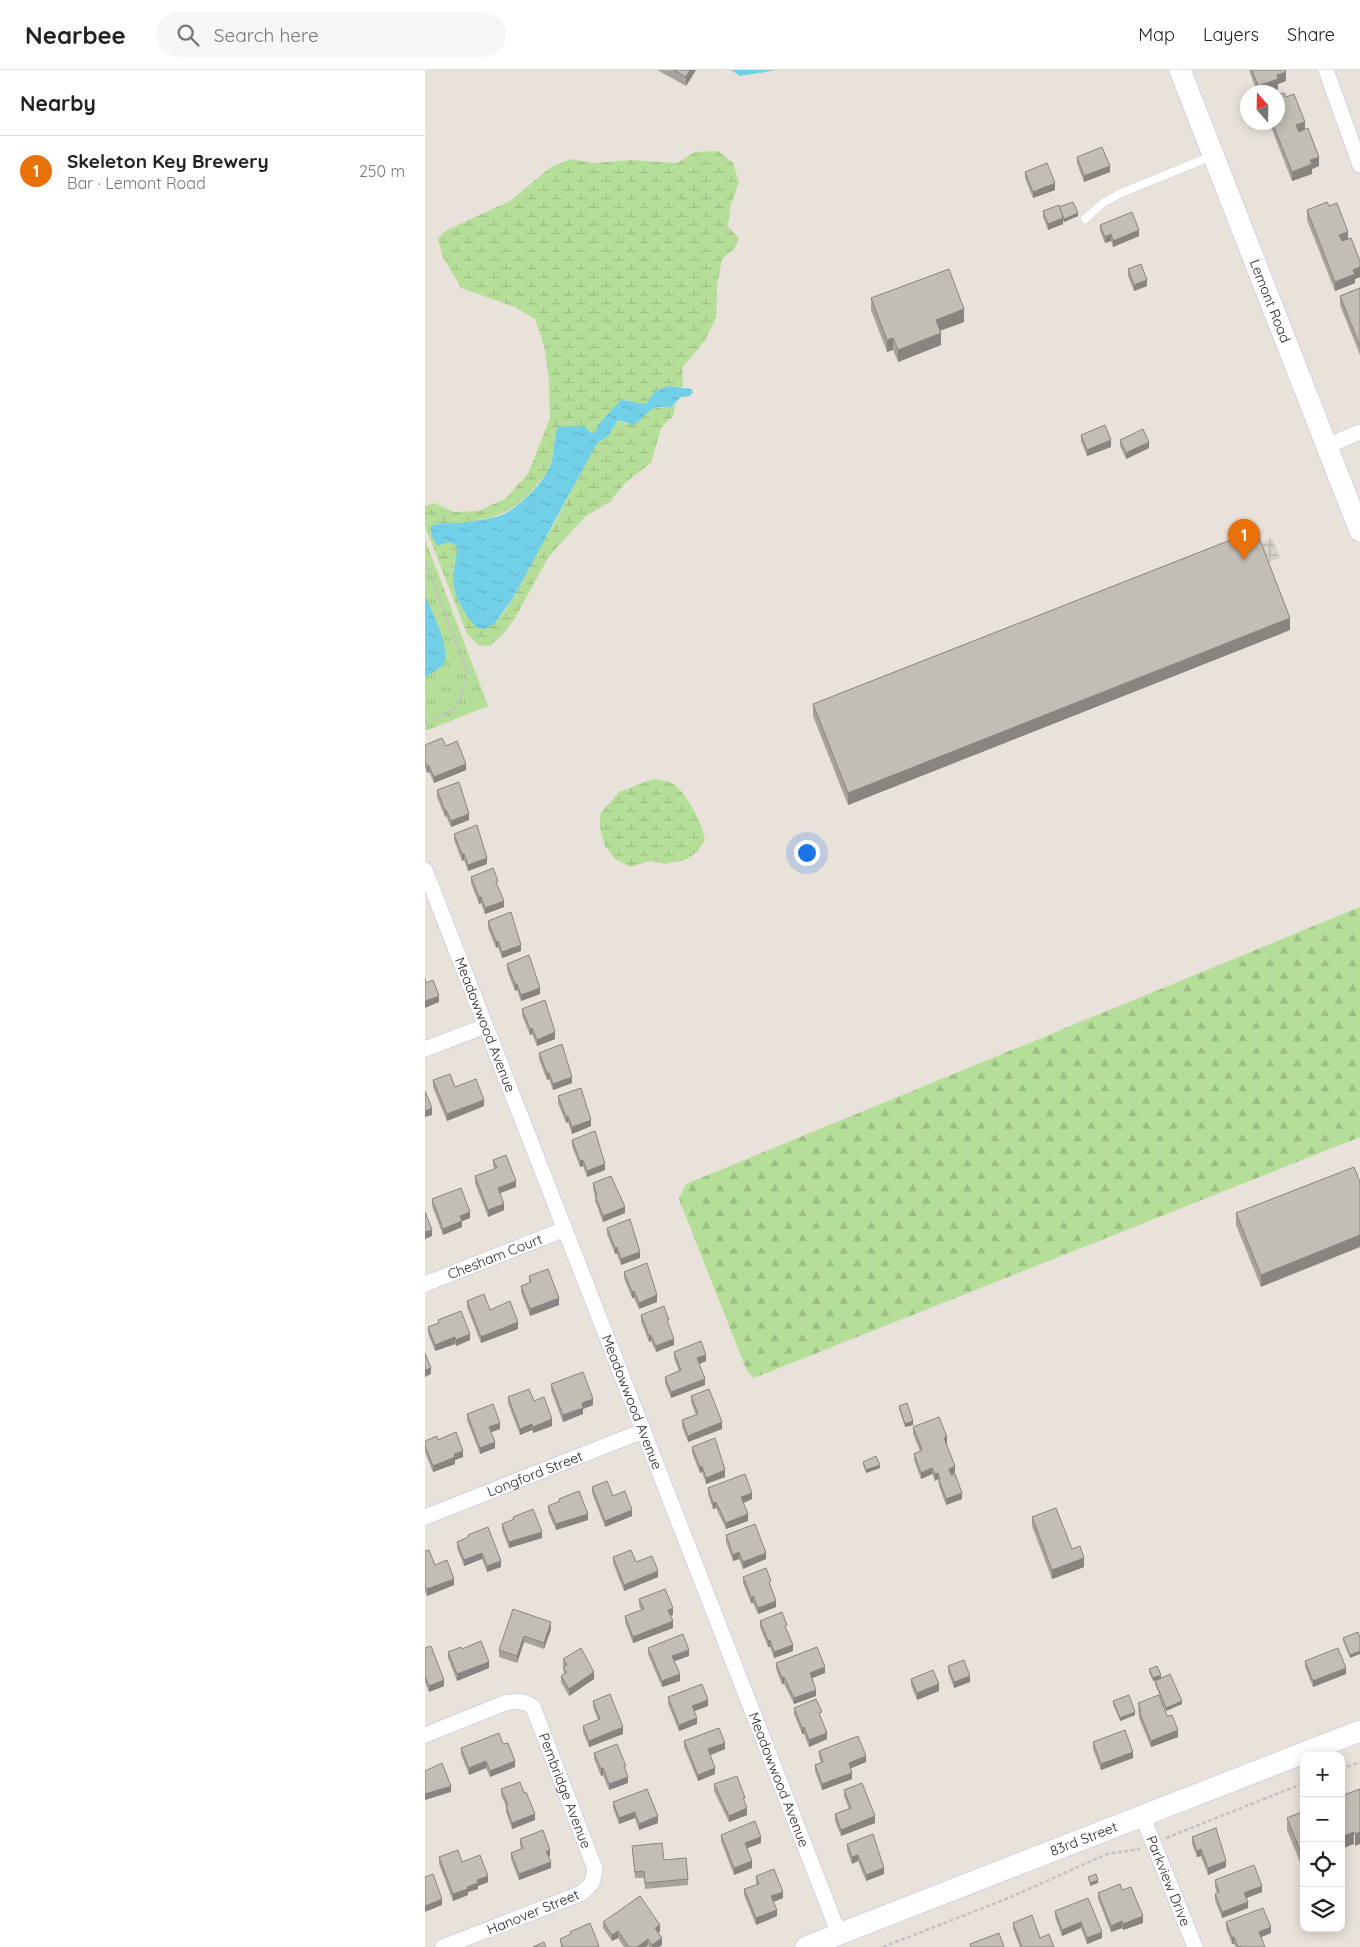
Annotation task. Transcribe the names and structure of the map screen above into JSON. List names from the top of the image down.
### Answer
{
  "streets": {
    "main road": ["Lemont Road", "83rd Street"],
    "street": [
      "Meadowwood Avenue",
      "Chesham Court",
      "Longford Street",
      "Pembridge Avenue",
      "Parkview Drive",
      "Hanover Street"
    ]
  },
  "crossings": [
    ["Meadowwood Avenue", "Chesham Court"],
    ["Meadowwood Avenue", "Longford Street"],
    ["Meadowwood Avenue", "83rd Street"],
    ["Pembridge Avenue", "Hanover Street"],
    ["83rd Street", "Parkview Drive"]
  ],
  "north": "top",
  "page": {
    "header": "Nearbee",
    "search": "Search here",
    "nav": ["Map", "Layers", "Share"],
    "heading": "Nearby",
    "list": [
      {
        "mark": "1",
        "name": "Skeleton Key Brewery",
        "note": "Bar · Lemont Road",
        "value": "250 m"
      }
    ],
    "pins": "1",
    "map_buttons": ["+", "−"]
  }
}
